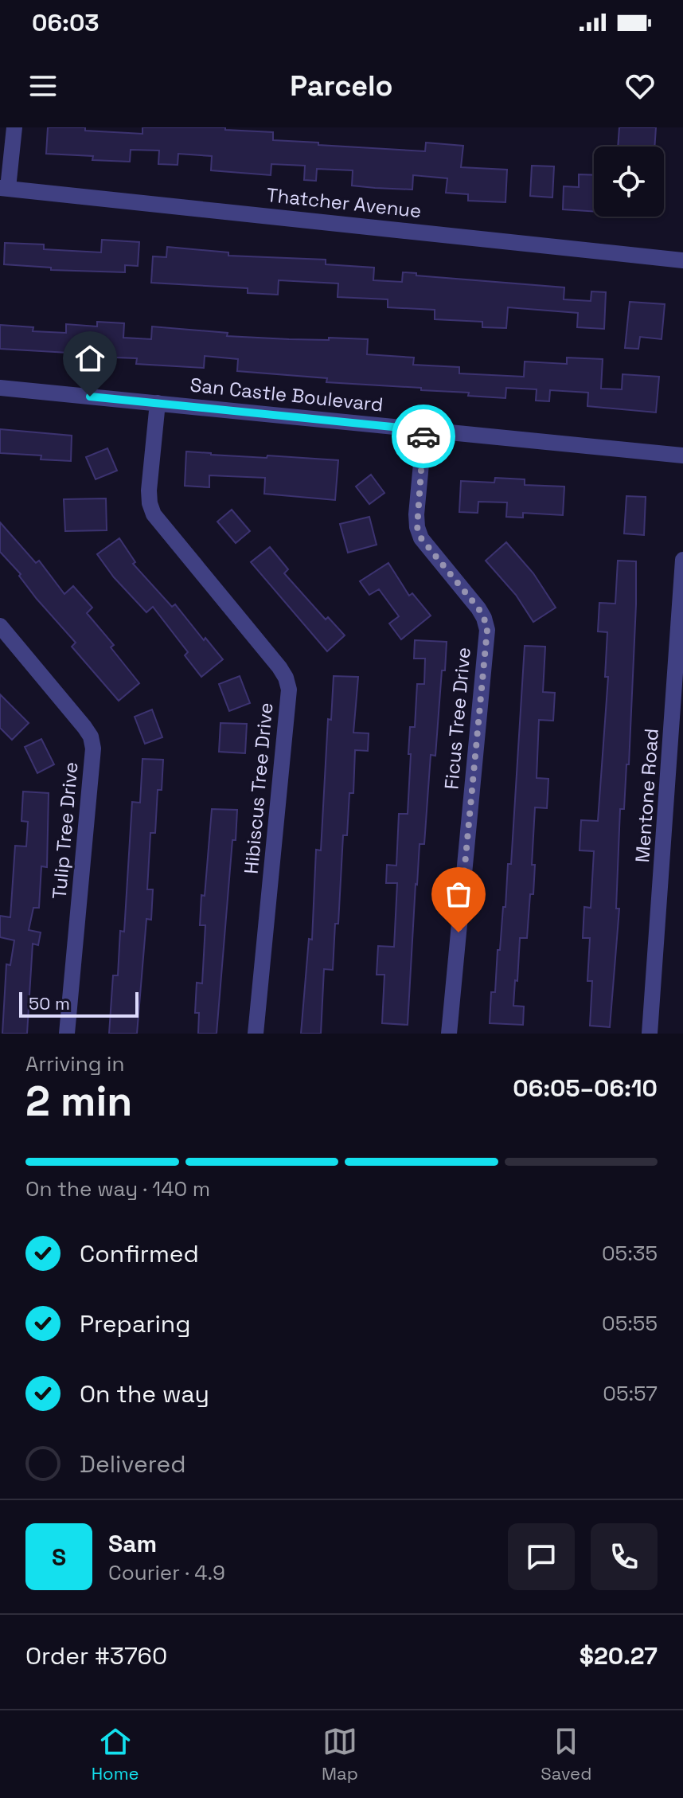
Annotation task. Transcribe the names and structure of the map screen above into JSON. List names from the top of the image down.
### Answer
{
  "streets": {
    "street": [
      "Thatcher Avenue",
      "San Castle Boulevard",
      "Ficus Tree Drive",
      "Hibiscus Tree Drive",
      "Mentone Road",
      "Tulip Tree Drive"
    ]
  },
  "crossings": [
    ["San Castle Boulevard", "Ficus Tree Drive"],
    ["San Castle Boulevard", "Hibiscus Tree Drive"]
  ],
  "scale_bar": "50 m",
  "page": {
    "status": "06:03",
    "header": "Parcelo",
    "scale": "50 m",
    "heading": ["2 min", "Arriving in", "06:05–06:10"],
    "panel": [
      "Sam",
      "Courier · 4.9",
      "Order #3760",
      "$20.27"
    ],
    "bar": "On the way · 140 m",
    "list": [
      ["Confirmed", "05:35"],
      ["Preparing", "05:55"],
      ["On the way", "05:57"],
      "Delivered"
    ],
    "round": "S",
    "tabs": ["Home", "Map", "Saved"]
  }
}
